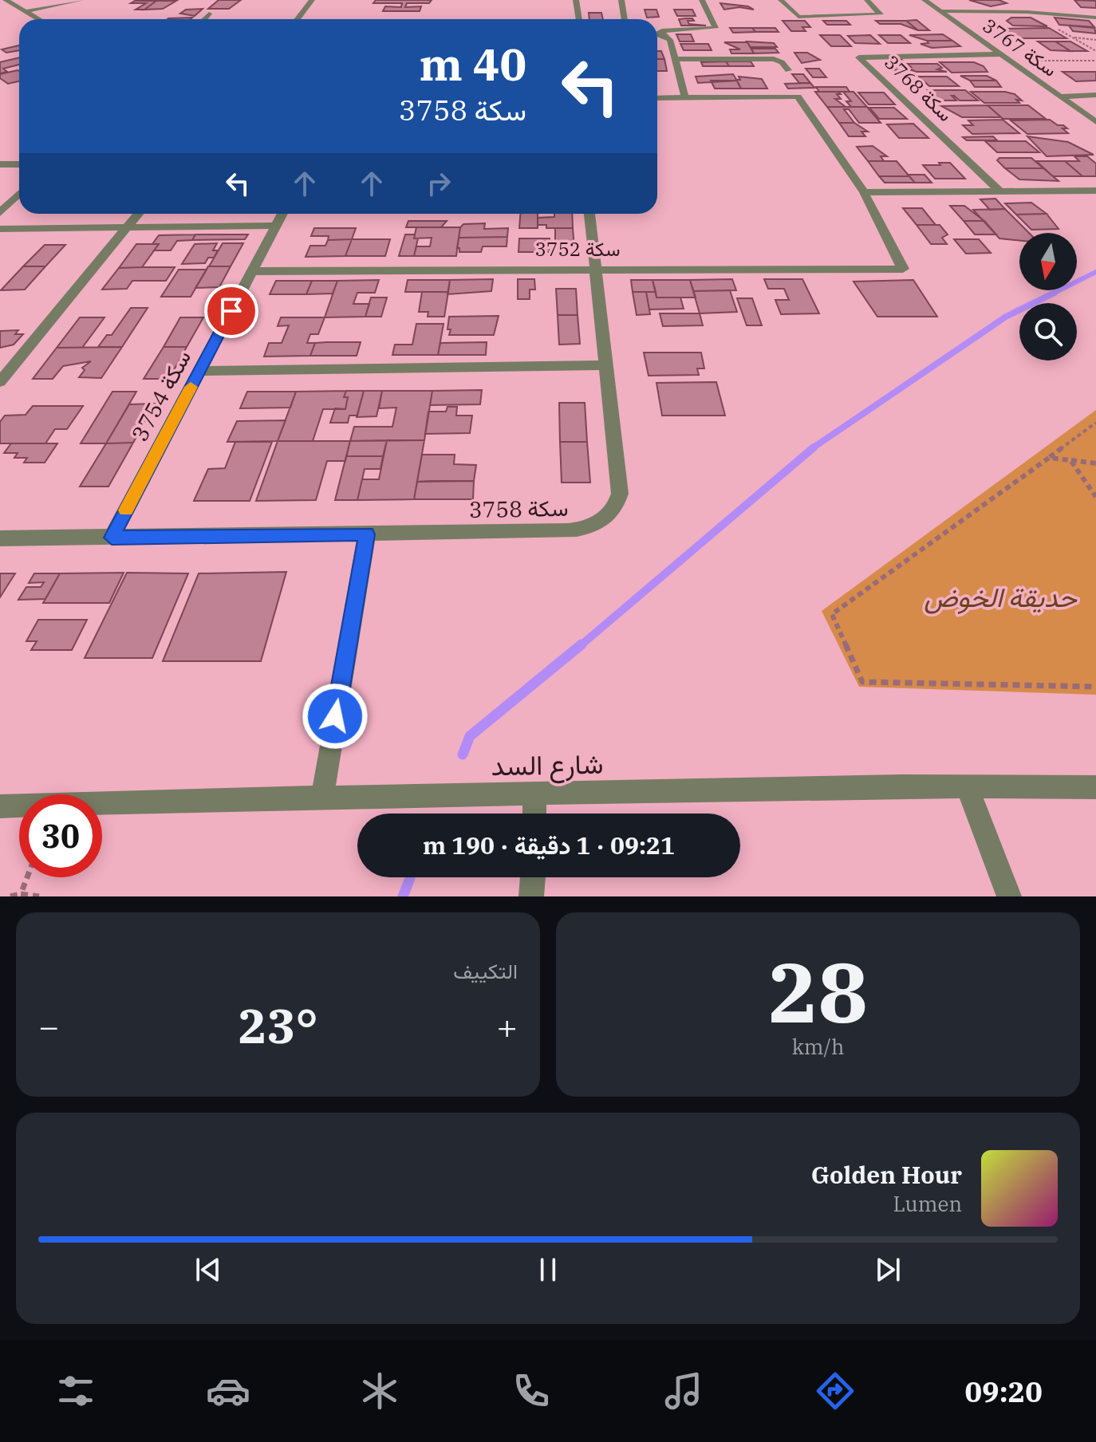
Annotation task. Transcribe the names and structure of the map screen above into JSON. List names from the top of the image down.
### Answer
{
  "streets": {
    "street": [
      "سكة 3767",
      "سكة 3768",
      "سكة 3752",
      "سكة 3754",
      "سكة 3758",
      "شارع السد"
    ]
  },
  "crossings": [
    ["سكة 3767", "سكة 3768"],
    ["سكة 3752", "سكة 3754"],
    ["سكة 3752", "سكة 3758"],
    ["سكة 3754", "سكة 3758"]
  ],
  "parks": ["حديقة الخوض"],
  "north": "bottom",
  "page": {
    "turn": ["40 m", "سكة 3758"],
    "limit": "30",
    "trip": "09:21 · 1 دقيقة · 190 m",
    "tile": [
      ["28", "km/h"],
      "التكييف"
    ],
    "heat": ["−", "23°", "+"],
    "song": ["Golden Hour", "Lumen"],
    "tabs": "09:20"
  }
}
